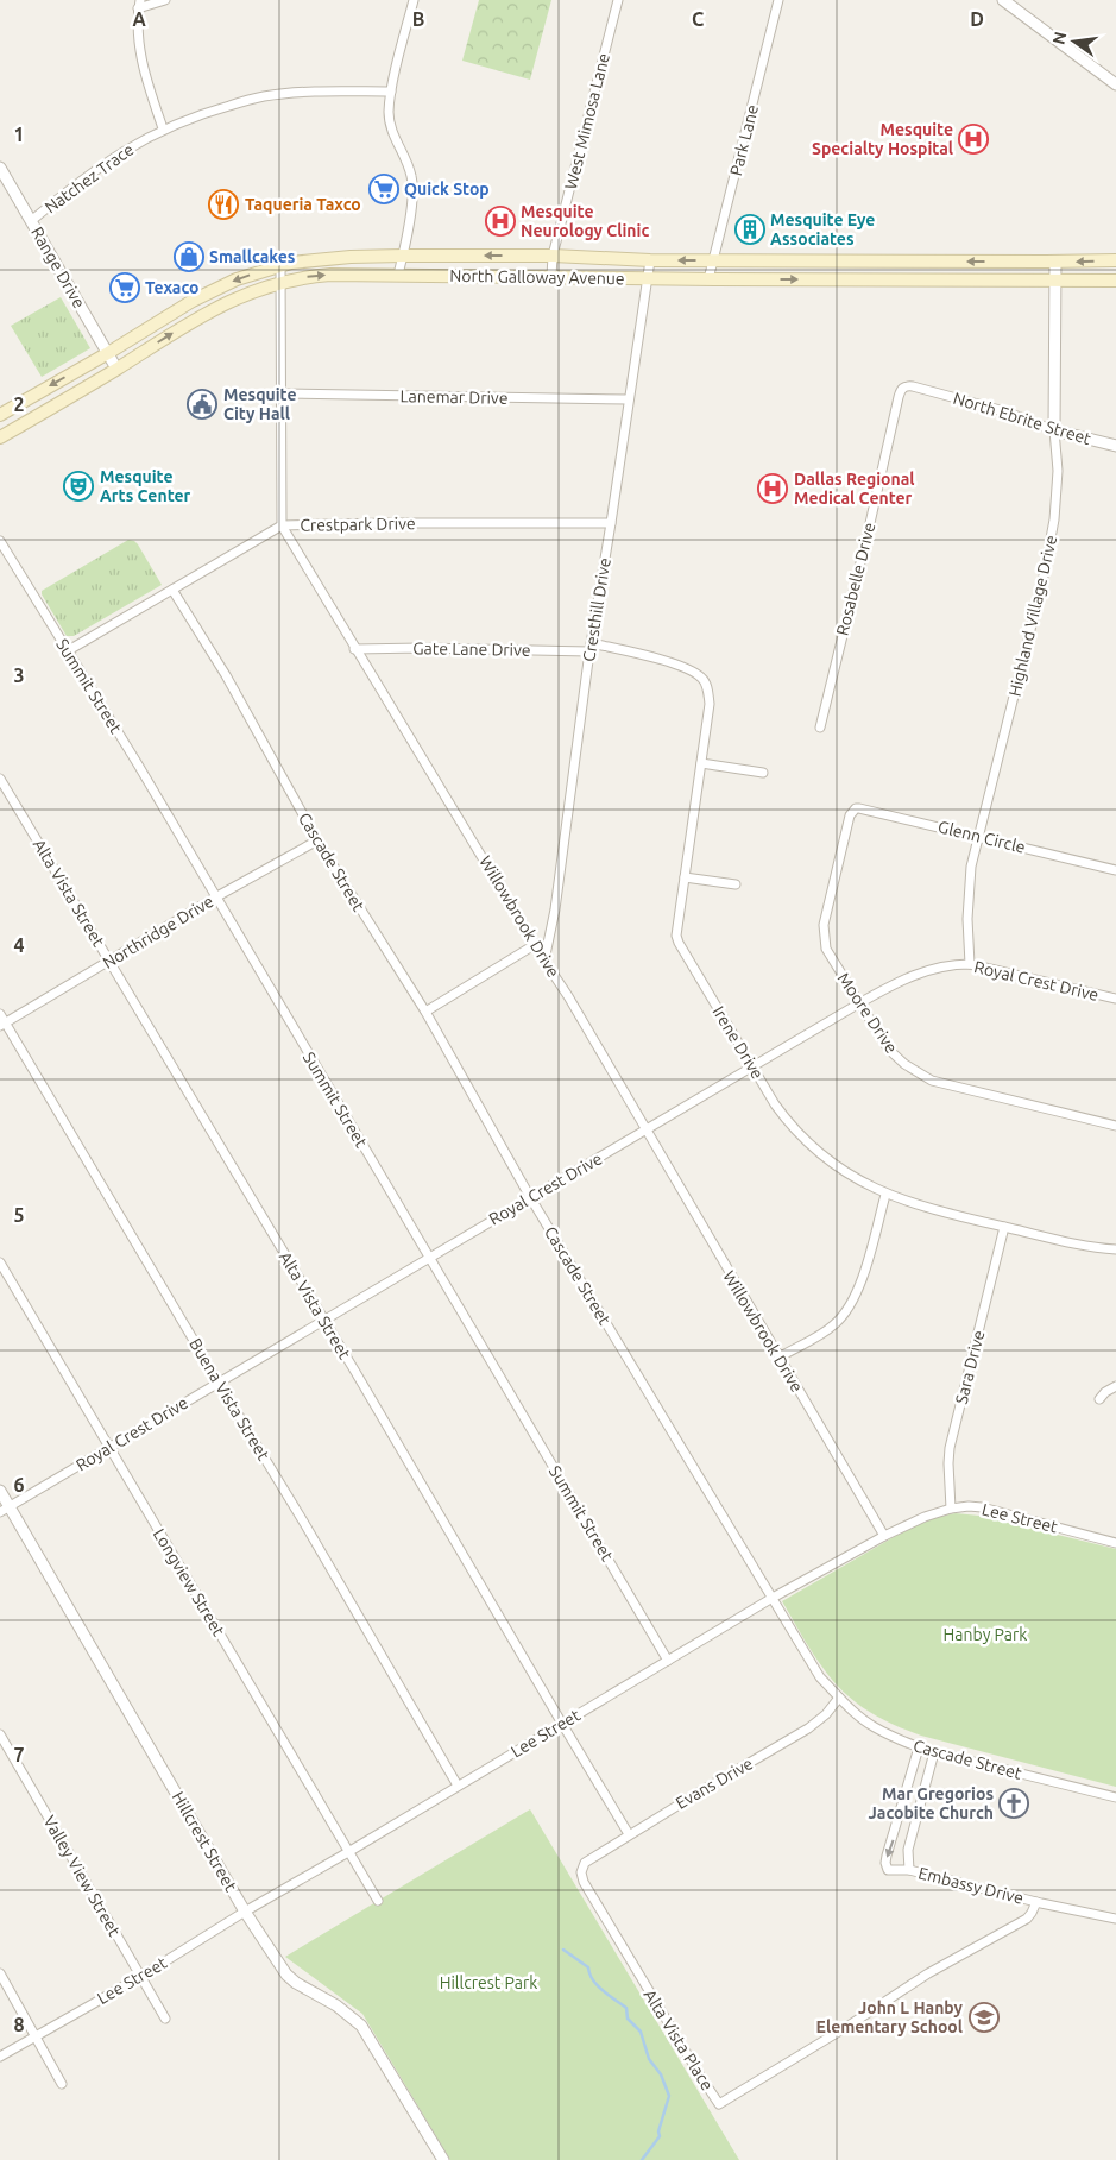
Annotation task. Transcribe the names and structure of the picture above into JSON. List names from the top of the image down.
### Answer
{
  "streets": {
    "main road": ["North Galloway Avenue"],
    "street": [
      "West Mimosa Lane",
      "Park Lane",
      "Natchez Trace",
      "Range Drive",
      "Lanemar Drive",
      "North Ebrite Street",
      "Crestpark Drive",
      "Rosabelle Drive",
      "Cresthill Drive",
      "Highland Village Drive",
      "Gate Lane Drive",
      "Summit Street",
      "Glenn Circle",
      "Cascade Street",
      "Alta Vista Street",
      "Willowbrook Drive",
      "Northridge Drive",
      "Royal Crest Drive",
      "Moore Drive",
      "Irene Drive",
      "Sara Drive",
      "Buena Vista Street",
      "Lee Street",
      "Longview Street",
      "Evans Drive",
      "Hillcrest Street",
      "Valley View Street",
      "Embassy Drive",
      "Alta Vista Place"
    ]
  },
  "crossings": [
    ["West Mimosa Lane", "North Galloway Avenue"],
    ["Park Lane", "North Galloway Avenue"],
    ["Natchez Trace", "Range Drive"],
    ["Range Drive", "North Galloway Avenue"],
    ["North Galloway Avenue", "Cresthill Drive"],
    ["North Galloway Avenue", "Highland Village Drive"],
    ["North Galloway Avenue", "Willowbrook Drive"],
    ["Lanemar Drive", "Cresthill Drive"],
    ["Lanemar Drive", "Willowbrook Drive"],
    ["North Ebrite Street", "Rosabelle Drive"],
    ["North Ebrite Street", "Highland Village Drive"],
    ["Crestpark Drive", "Cresthill Drive"],
    ["Crestpark Drive", "Summit Street"],
    ["Crestpark Drive", "Cascade Street"],
    ["Crestpark Drive", "Willowbrook Drive"],
    ["Cresthill Drive", "Gate Lane Drive"],
    ["Cresthill Drive", "Willowbrook Drive"],
    ["Highland Village Drive", "Glenn Circle"],
    ["Highland Village Drive", "Royal Crest Drive"],
    ["Gate Lane Drive", "Willowbrook Drive"],
    ["Gate Lane Drive", "Irene Drive"],
    ["Summit Street", "Northridge Drive"],
    ["Summit Street", "Royal Crest Drive"],
    ["Summit Street", "Lee Street"],
    ["Glenn Circle", "Moore Drive"],
    ["Cascade Street", "Northridge Drive"],
    ["Cascade Street", "Royal Crest Drive"],
    ["Cascade Street", "Lee Street"],
    ["Cascade Street", "Evans Drive"],
    ["Cascade Street", "Embassy Drive"],
    ["Alta Vista Street", "Northridge Drive"],
    ["Alta Vista Street", "Royal Crest Drive"],
    ["Alta Vista Street", "Lee Street"],
    ["Alta Vista Street", "Evans Drive"],
    ["Willowbrook Drive", "Royal Crest Drive"],
    ["Willowbrook Drive", "Lee Street"],
    ["Northridge Drive", "Buena Vista Street"],
    ["Royal Crest Drive", "Moore Drive"],
    ["Royal Crest Drive", "Irene Drive"],
    ["Royal Crest Drive", "Buena Vista Street"],
    ["Royal Crest Drive", "Longview Street"],
    ["Royal Crest Drive", "Hillcrest Street"],
    ["Irene Drive", "Sara Drive"],
    ["Sara Drive", "Lee Street"],
    ["Buena Vista Street", "Lee Street"],
    ["Lee Street", "Longview Street"],
    ["Lee Street", "Hillcrest Street"],
    ["Lee Street", "Valley View Street"],
    ["Evans Drive", "Alta Vista Place"],
    ["Embassy Drive", "Alta Vista Place"]
  ],
  "parks": ["Hanby Park", "Hillcrest Park"],
  "places": {
    "hospital": ["Mesquite Specialty Hospital", "Mesquite Neurology Clinic", "Dallas Regional Medical Center"],
    "supermarket": ["Quick Stop", "Texaco"],
    "restaurant": ["Taqueria Taxco"],
    "building": ["Mesquite Eye Associates"],
    "shop": ["Smallcakes"],
    "public building": ["Mesquite City Hall"],
    "theatre": ["Mesquite Arts Center"],
    "church": ["Mar Gregorios Jacobite Church"],
    "school or university": ["John L Hanby Elementary School"]
  },
  "north": "left",
  "grid": {
    "columns": [
      "A",
      "B",
      "C",
      "D"
    ],
    "rows": [
      "1",
      "2",
      "3",
      "4",
      "5",
      "6",
      "7",
      "8"
    ]
  }
}
